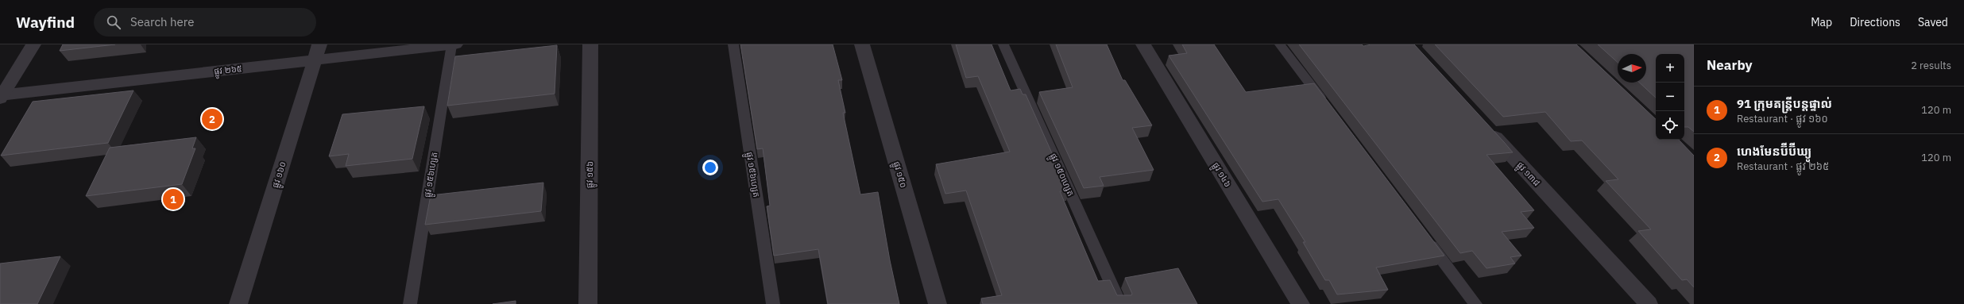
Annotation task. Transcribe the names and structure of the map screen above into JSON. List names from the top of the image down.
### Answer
{
  "streets": {
    "street": [
      "ផ្លូវ ២៦៥",
      "ផ្លូវ ១៣៨",
      "ផ្លូវ ១៦០",
      "ផ្លូវ ១៥៦",
      "ផ្លូវ ១៥០",
      "ផ្លូវ ១៤៦"
    ],
    "lane": ["ផ្លូវ ១៥៦ហ្សេត", "ផ្លូវ ១៥០ហ្សេត"]
  },
  "crossings": [
    ["ផ្លូវ ២៦៥", "ផ្លូវ ១៦០"],
    ["ផ្លូវ ២៦៥", "ផ្លូវ ១៥៦ហ្សេត"]
  ],
  "north": "right",
  "page": {
    "header": "Wayfind",
    "search": "Search here",
    "nav": ["Map", "Directions", "Saved"],
    "heading": ["Nearby", "2 results"],
    "map_buttons": ["+", "−"],
    "list": [
      {
        "mark": "1",
        "name": "91 ក្រុមតន្រ្តីបន្តផ្ទាល់",
        "note": "Restaurant · ផ្លូវ ១៦០",
        "value": "120 m"
      },
      {
        "mark": "2",
        "name": "ហេងមែនប៊ីប៊ីឃ្យូ",
        "note": "Restaurant · ផ្លូវ ២៦៥",
        "value": "120 m"
      }
    ],
    "pins": ["2", "1"]
  }
}
